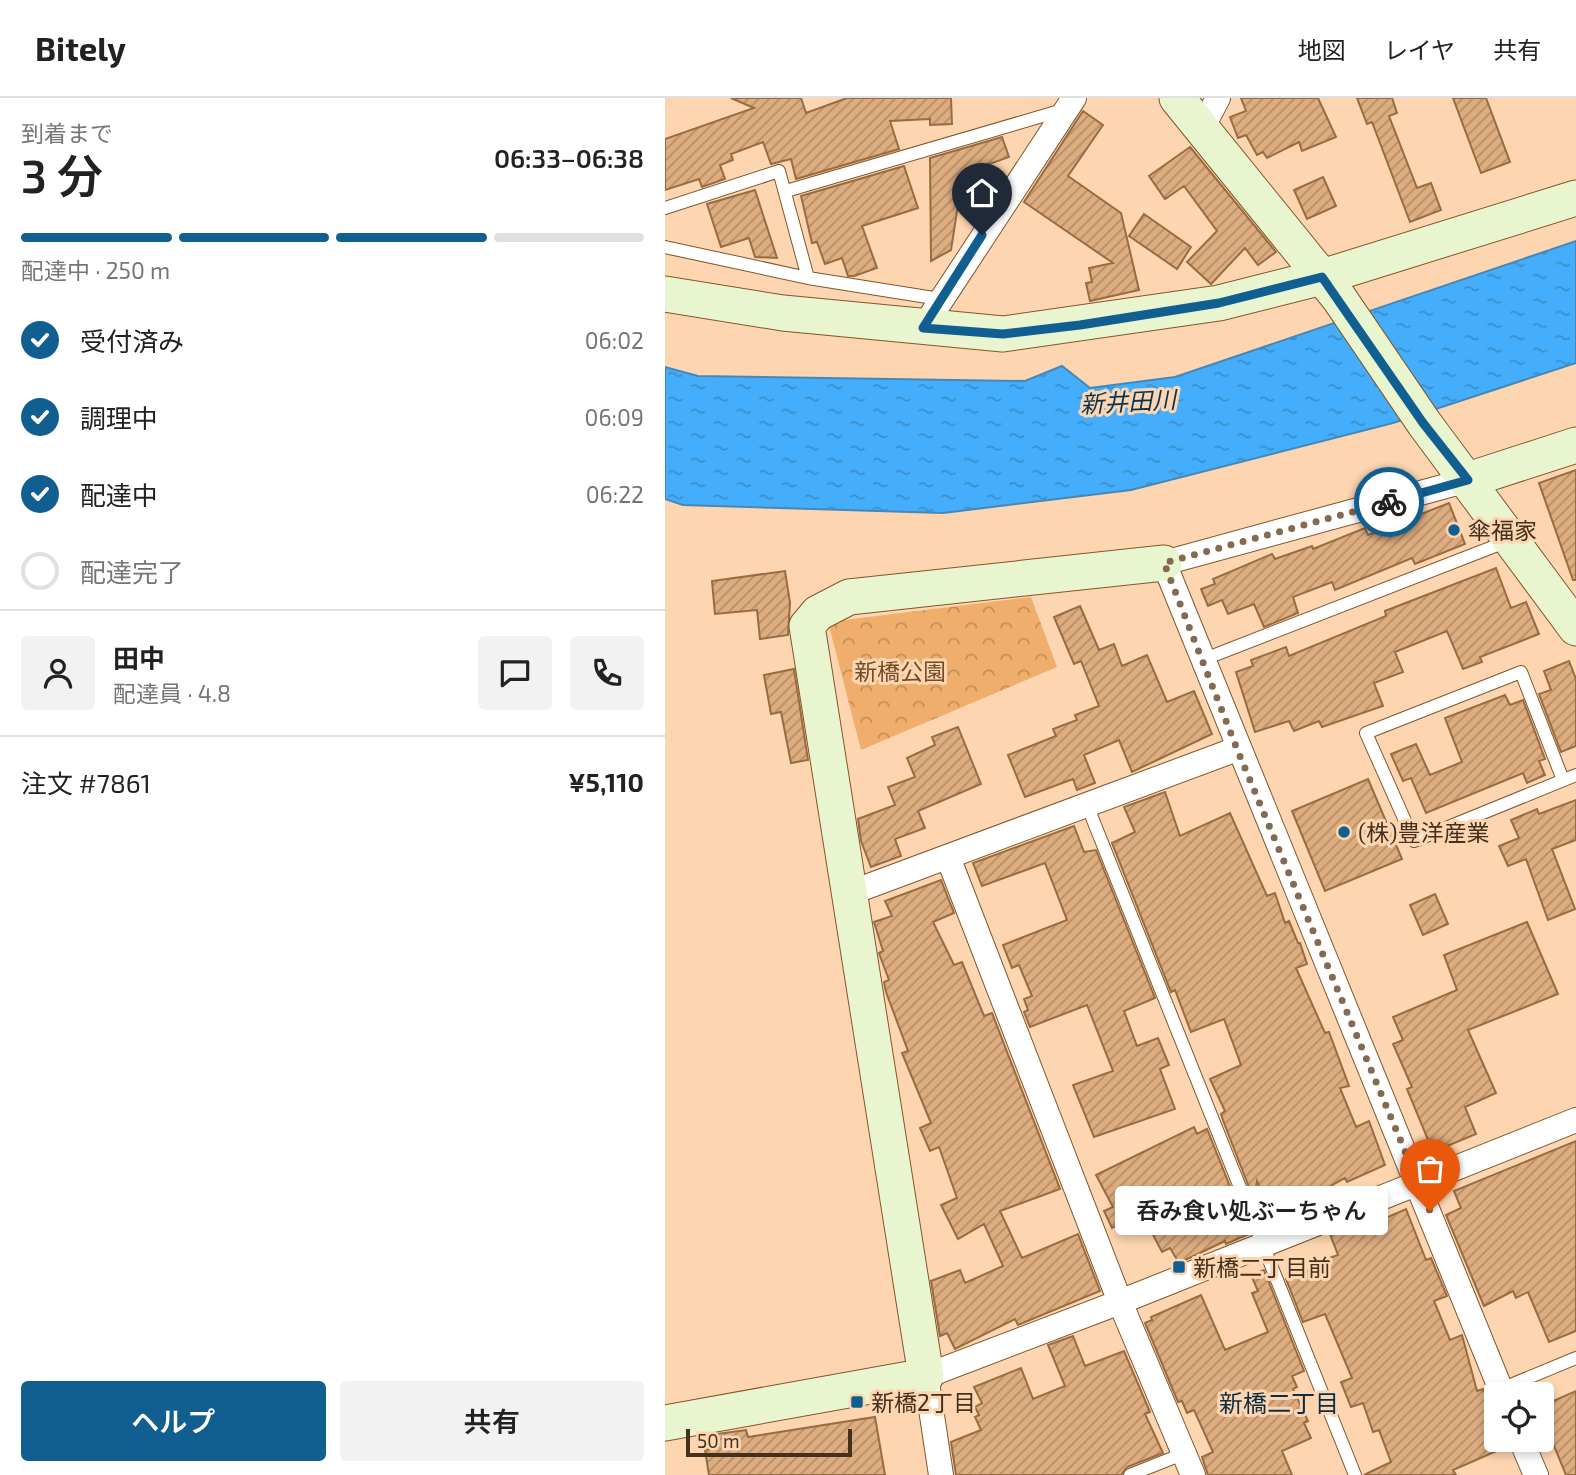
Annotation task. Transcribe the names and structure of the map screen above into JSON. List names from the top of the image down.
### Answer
{
  "districts": ["新橋二丁目"],
  "water": ["新井田川"],
  "parks": ["新橋公園"],
  "places": {
    "other": ["傘福家", "(株)豊洋産業", "呑み食い処ぶーちゃん"],
    "transit": ["新橋二丁目前", "新橋2丁目"]
  },
  "scale_bar": "50 m",
  "page": {
    "header": "Bitely",
    "nav": ["地図", "レイヤ", "共有"],
    "heading": ["3 分", "到着まで", "06:33–06:38"],
    "panel": [
      "田中",
      "配達員 · 4.8",
      "注文 #7861",
      "¥5,110"
    ],
    "bar": "配達中 · 250 m",
    "list": [
      ["受付済み", "06:02"],
      ["調理中", "06:09"],
      ["配達中", "06:22"],
      "配達完了"
    ],
    "bubble": "呑み食い処ぶーちゃん",
    "buttons": ["ヘルプ", "共有"],
    "scale": "50 m"
  }
}
